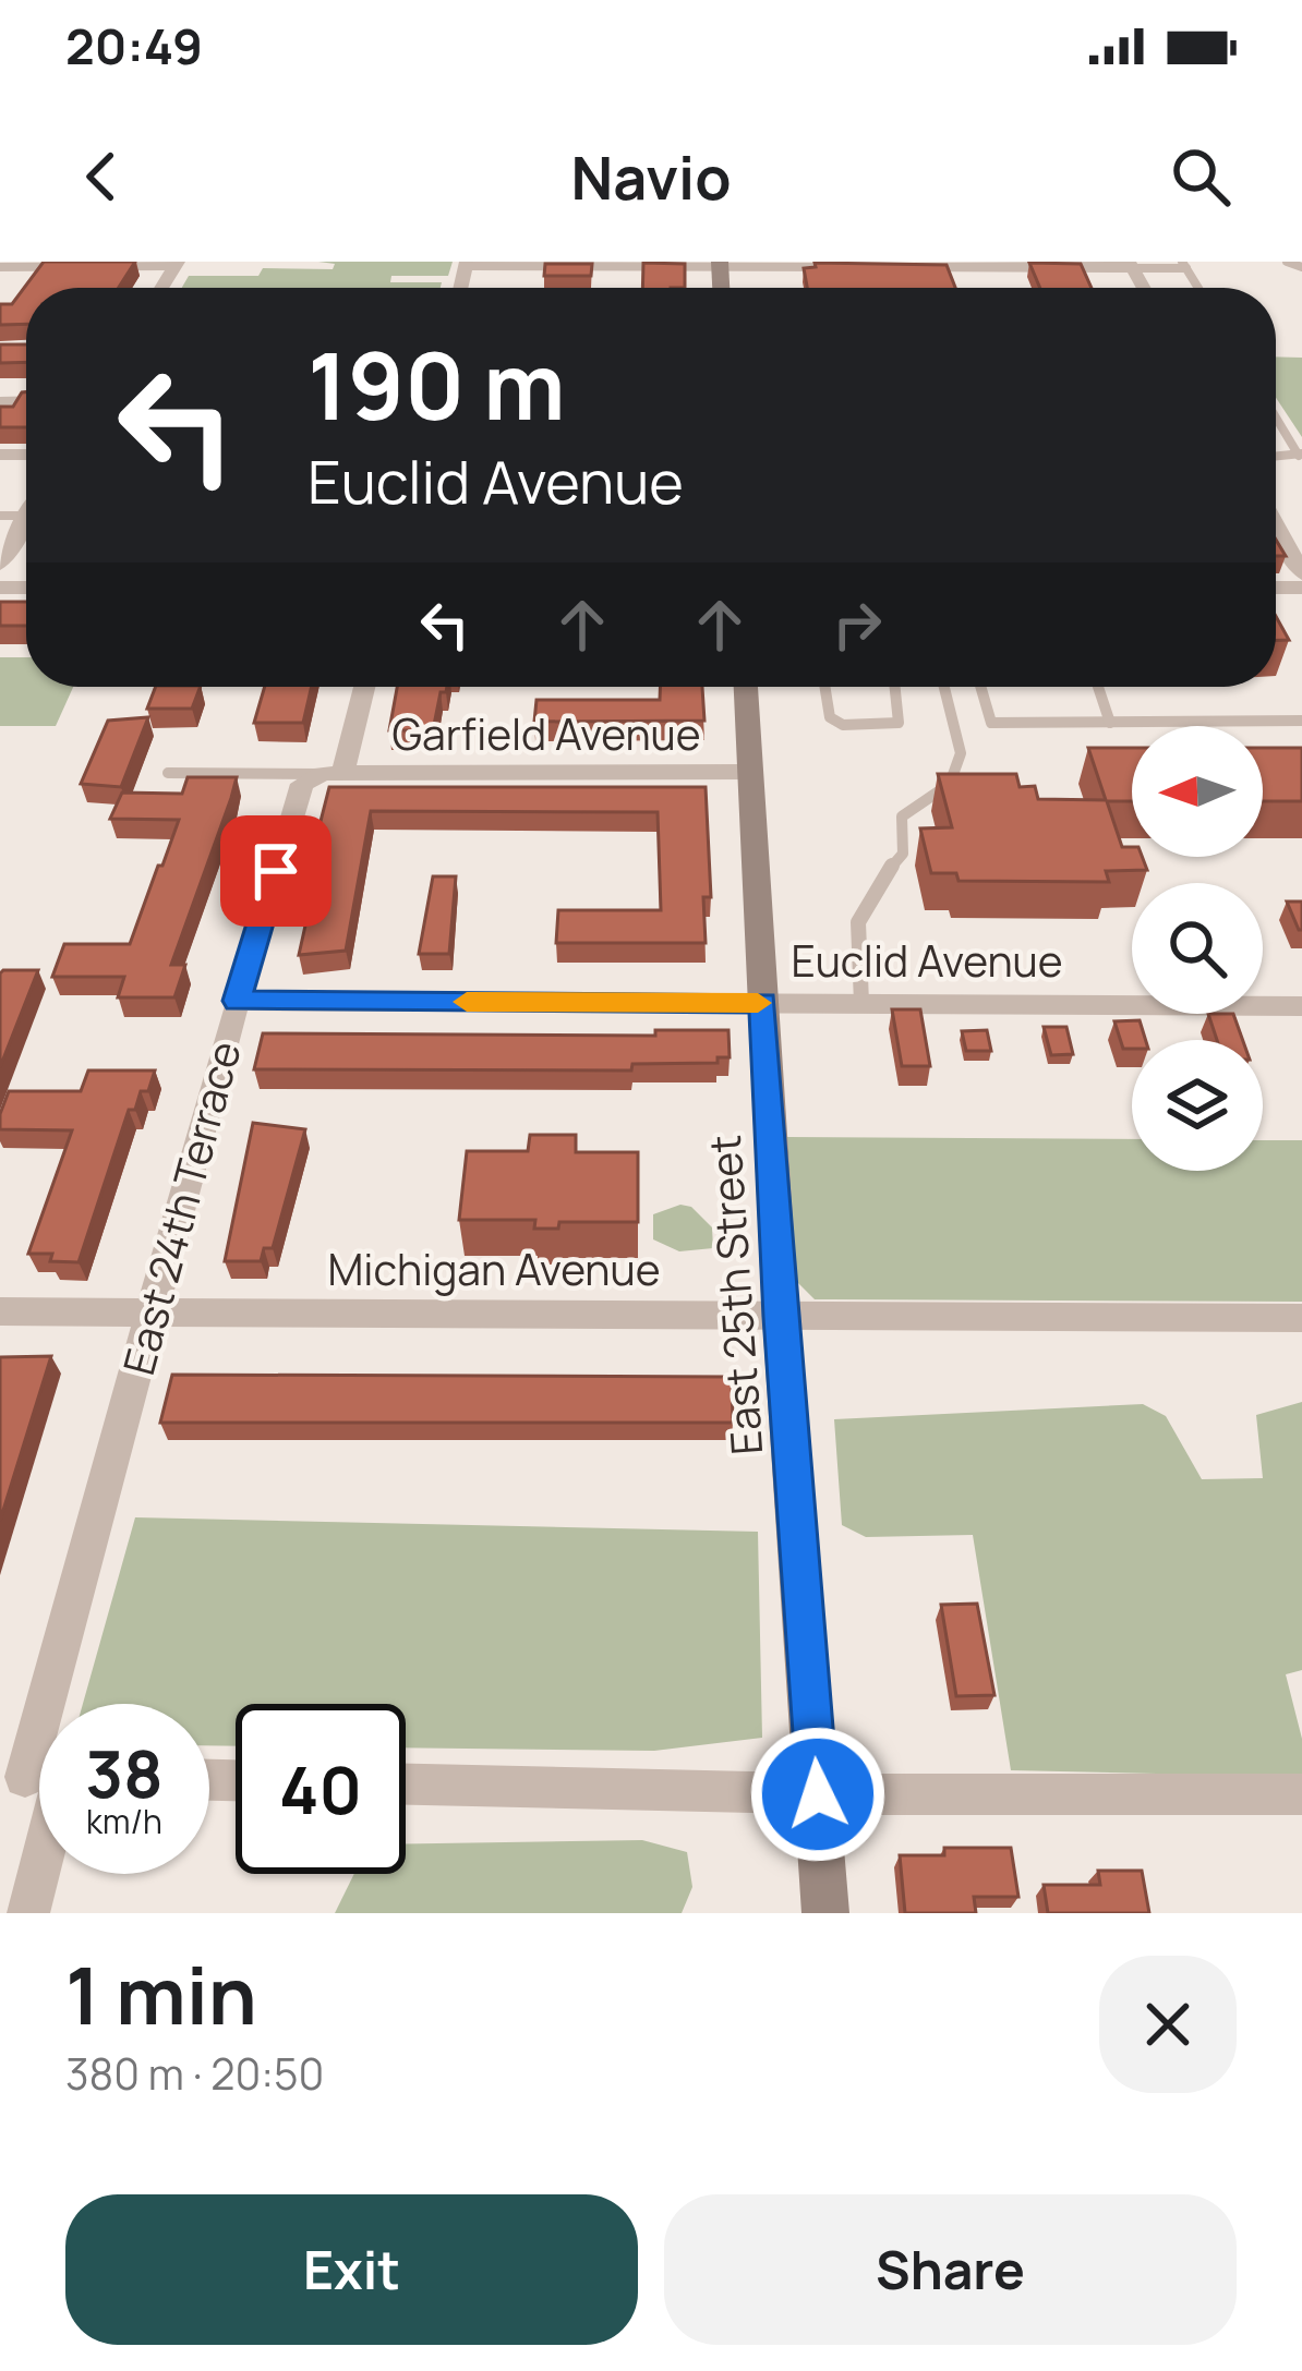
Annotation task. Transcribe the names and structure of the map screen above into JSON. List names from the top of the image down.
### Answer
{
  "streets": {
    "street": [
      "Garfield Avenue",
      "Euclid Avenue",
      "East 24th Terrace",
      "Michigan Avenue",
      "East 25th Street"
    ]
  },
  "crossings": [
    ["Garfield Avenue", "East 24th Terrace"],
    ["Garfield Avenue", "East 25th Street"],
    ["Euclid Avenue", "East 24th Terrace"],
    ["Euclid Avenue", "East 25th Street"],
    ["East 24th Terrace", "Michigan Avenue"],
    ["Michigan Avenue", "East 25th Street"]
  ],
  "north": "left",
  "page": {
    "status": "20:49",
    "header": "Navio",
    "turn": ["190 m", "Euclid Avenue"],
    "speed": "38 km/h",
    "limit": "40",
    "heading": ["1 min", "380 m · 20:50"],
    "buttons": ["Exit", "Share"]
  }
}
